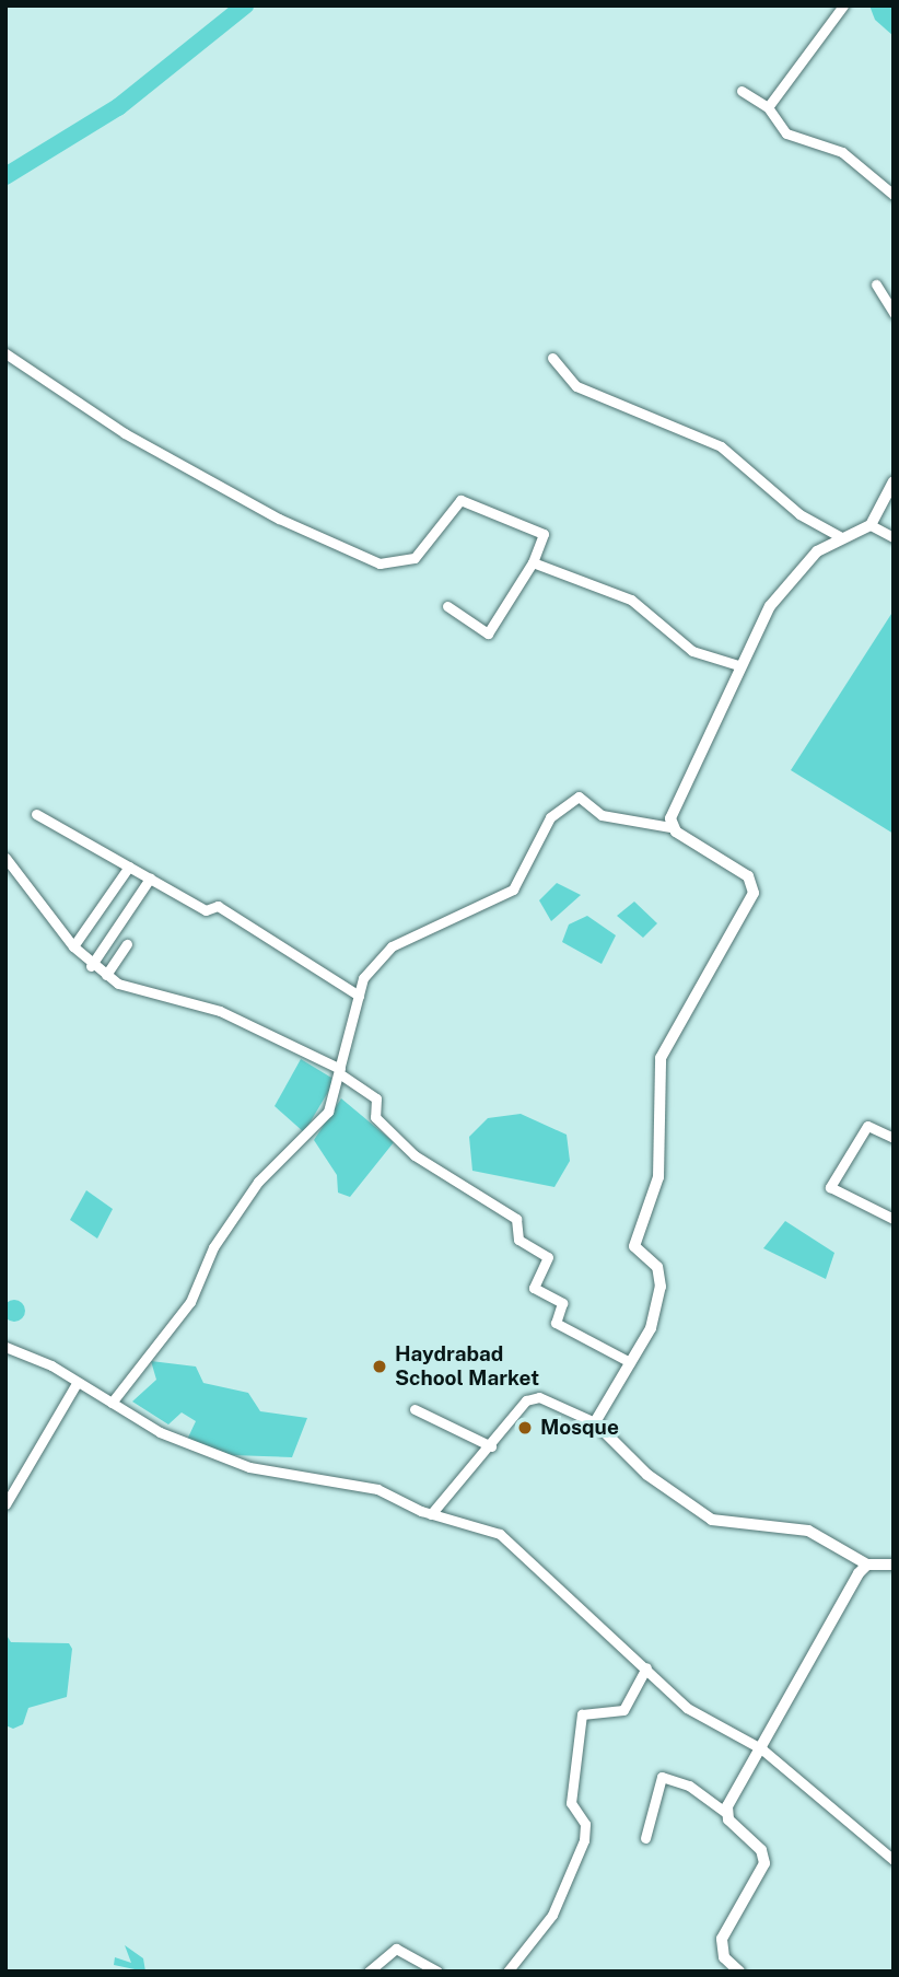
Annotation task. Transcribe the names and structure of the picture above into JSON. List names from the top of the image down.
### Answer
{
  "places": ["Haydrabad School Market", "Mosque"]
}
